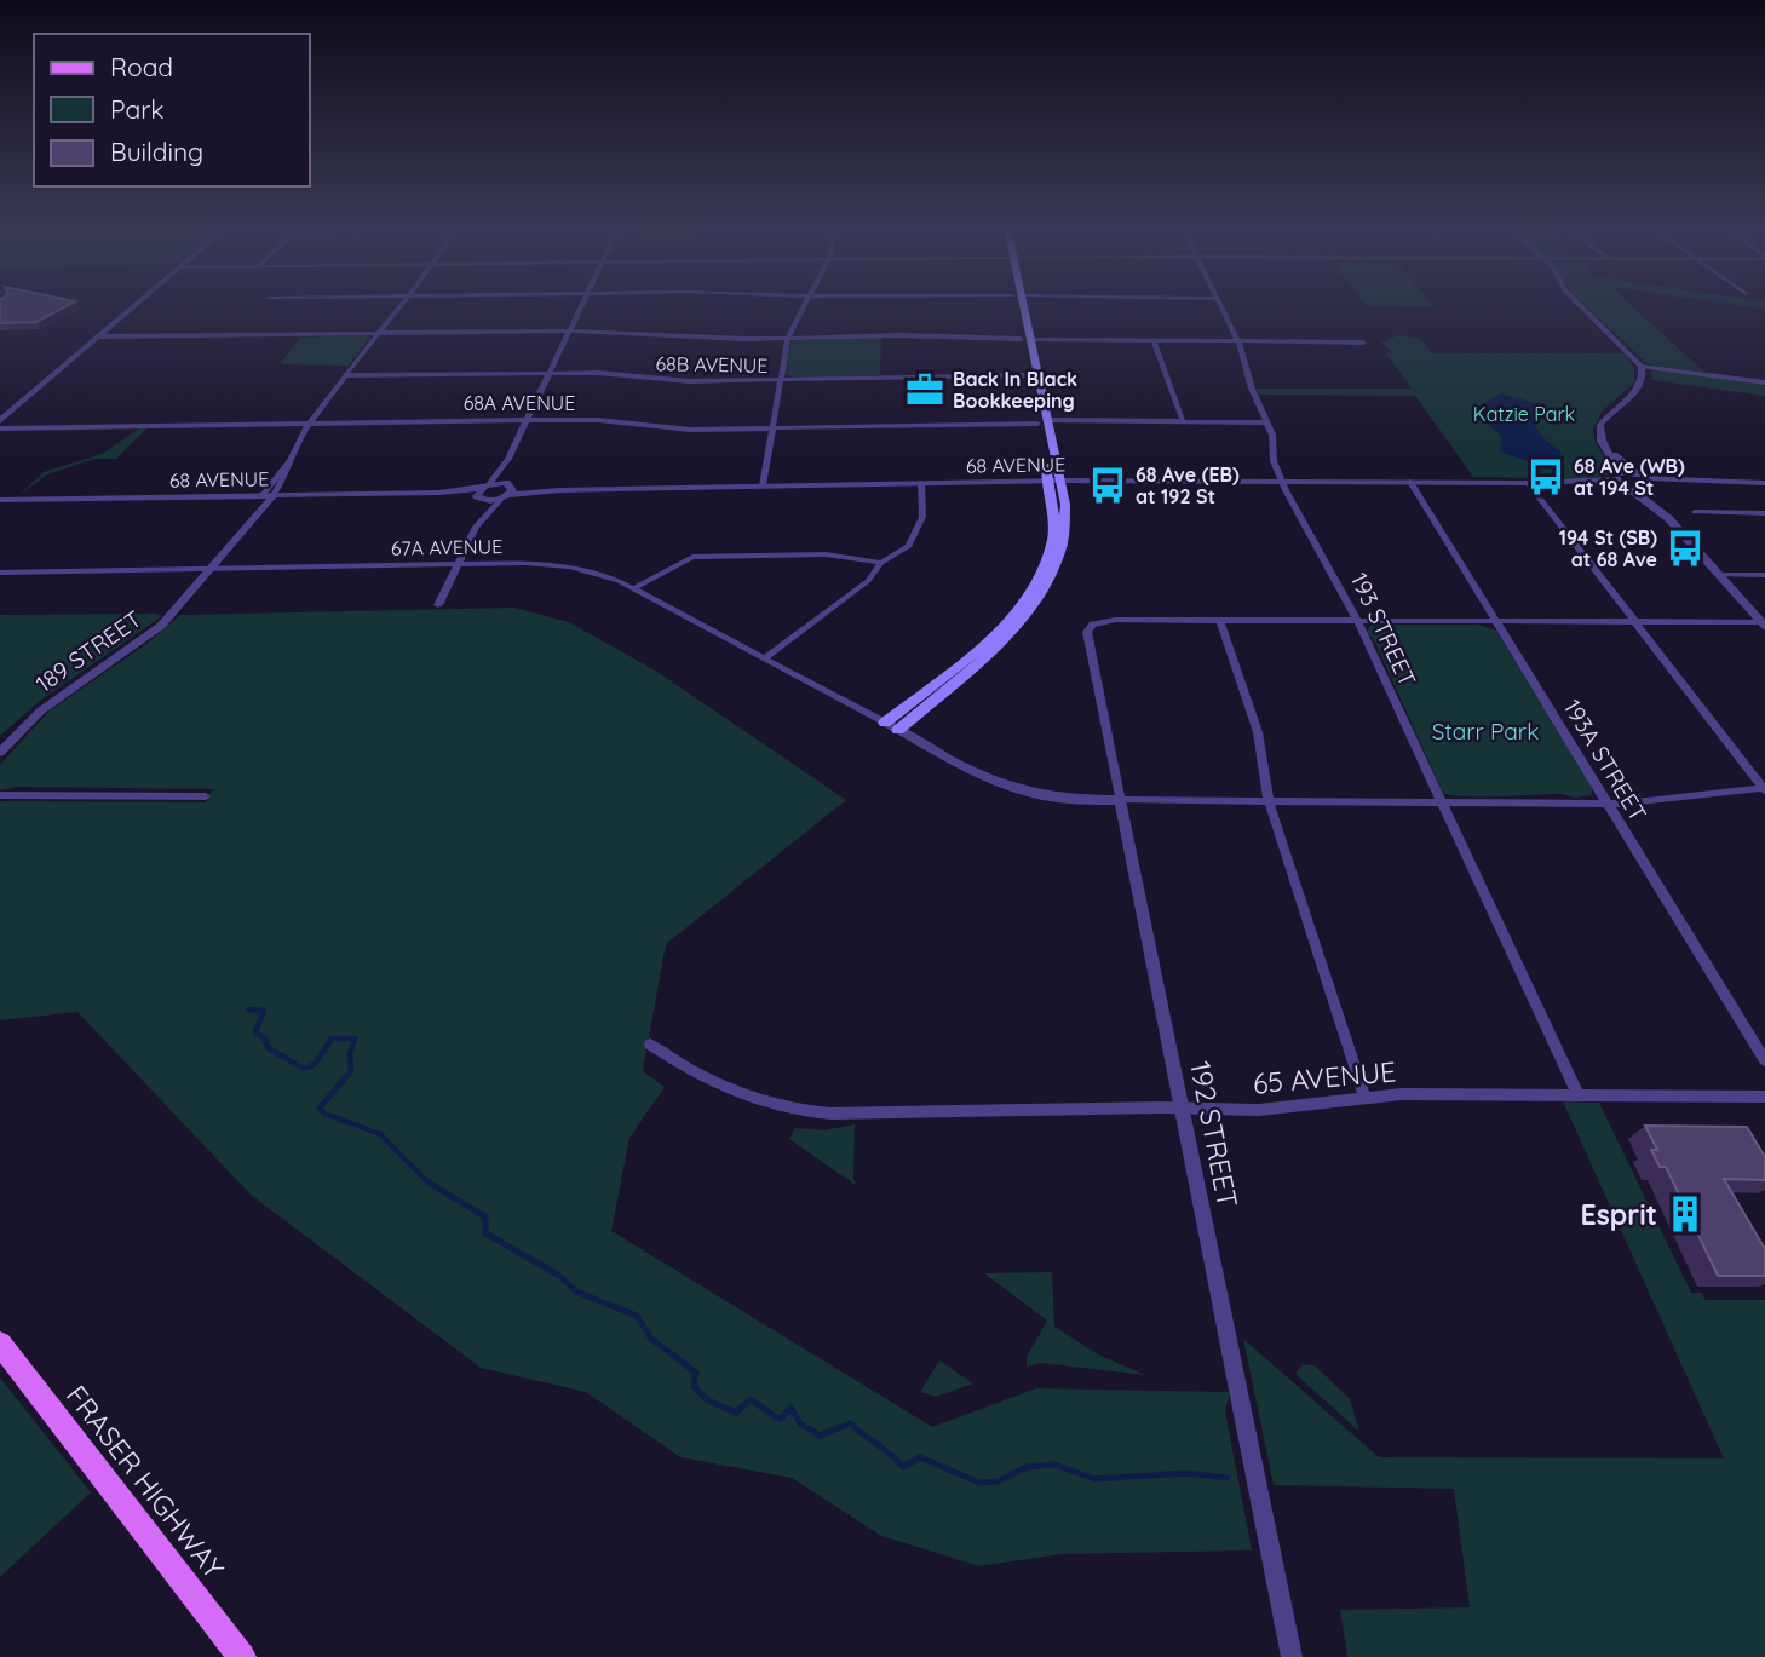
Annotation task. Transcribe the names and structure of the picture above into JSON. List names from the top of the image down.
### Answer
{
  "streets": {
    "main road": ["FRASER HIGHWAY"],
    "street": [
      "68B AVENUE",
      "68A AVENUE",
      "68 AVENUE",
      "67A AVENUE",
      "193 STREET",
      "189 STREET",
      "193A STREET",
      "65 AVENUE",
      "192 STREET"
    ]
  },
  "crossings": [
    ["68B AVENUE", "189 STREET"],
    ["68A AVENUE", "193 STREET"],
    ["68A AVENUE", "189 STREET"],
    ["68 AVENUE", "193 STREET"],
    ["68 AVENUE", "189 STREET"],
    ["68 AVENUE", "193A STREET"],
    ["67A AVENUE", "189 STREET"],
    ["193 STREET", "65 AVENUE"],
    ["65 AVENUE", "192 STREET"]
  ],
  "parks": ["Katzie Park", "Starr Park"],
  "places": {
    "office": ["Back In Black Bookkeeping"],
    "bus stop": ["68 Ave (WB) at 194 St", "68 Ave (EB) at 192 St", "194 St (SB) at 68 Ave"],
    "building": ["Esprit"]
  },
  "legend": ["Road", "Park", "Building"]
}
